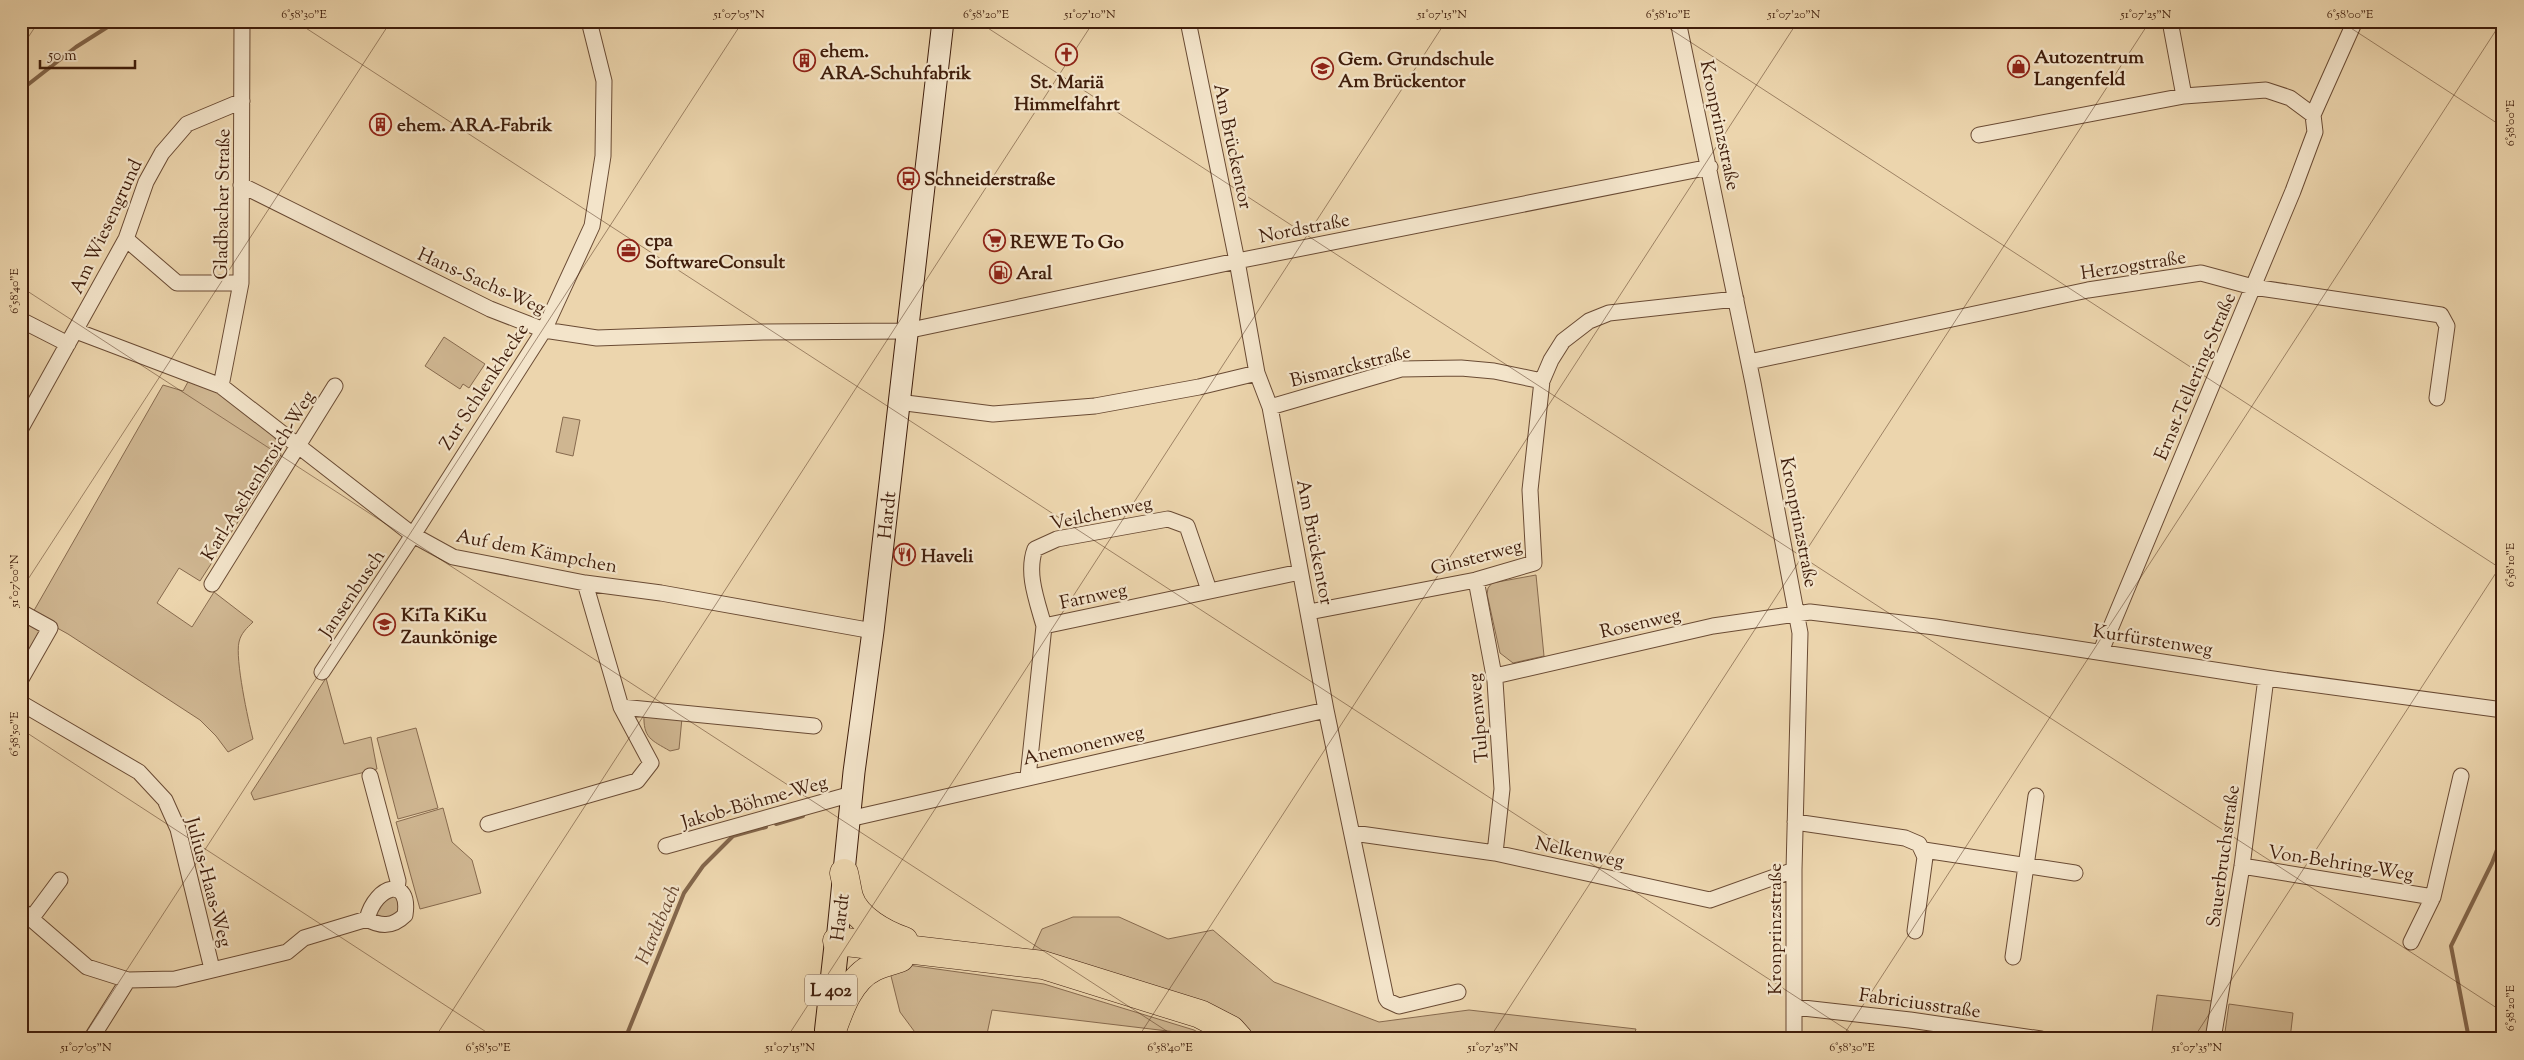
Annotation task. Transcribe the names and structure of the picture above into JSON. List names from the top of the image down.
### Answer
{
  "streets": {
    "main road": ["Hardt", "L 402"],
    "street": [
      "Kronprinzstraße",
      "Am Brückentor",
      "Gladbacher Straße",
      "Am Wiesengrund",
      "Nordstraße",
      "Herzogstraße",
      "Hans-Sachs-Weg",
      "Bismarckstraße",
      "Ernst-Tellering-Straße",
      "Zur Schlenkhecke",
      "Karl-Aschenbroich-Weg",
      "Veilchenweg",
      "Auf dem Kämpchen",
      "Ginsterweg",
      "Jansenbusch",
      "Farnweg",
      "Rosenweg",
      "Kurfürstenweg",
      "Tulpenweg",
      "Anemonenweg",
      "Jakob-Böhme-Weg",
      "Nelkenweg",
      "Sauerbruchstraße",
      "Von-Behring-Weg",
      "Julius-Haas-Weg",
      "Fabriciusstraße"
    ]
  },
  "crossings": [
    ["Kronprinzstraße", "Nordstraße"],
    ["Kronprinzstraße", "Herzogstraße"],
    ["Kronprinzstraße", "Rosenweg"],
    ["Kronprinzstraße", "Kurfürstenweg"],
    ["Kronprinzstraße", "Nelkenweg"],
    ["Kronprinzstraße", "Fabriciusstraße"],
    ["Am Brückentor", "Nordstraße"],
    ["Am Brückentor", "Bismarckstraße"],
    ["Am Brückentor", "Ginsterweg"],
    ["Am Brückentor", "Farnweg"],
    ["Am Brückentor", "Anemonenweg"],
    ["Am Brückentor", "Nelkenweg"],
    ["Gladbacher Straße", "Am Wiesengrund"],
    ["Gladbacher Straße", "Hans-Sachs-Weg"],
    ["Gladbacher Straße", "Auf dem Kämpchen"],
    ["Am Wiesengrund", "Auf dem Kämpchen"],
    ["Nordstraße", "Hans-Sachs-Weg"],
    ["Nordstraße", "Hardt"],
    ["Herzogstraße", "Ernst-Tellering-Straße"],
    ["Hans-Sachs-Weg", "Zur Schlenkhecke"],
    ["Hans-Sachs-Weg", "Hardt"],
    ["Bismarckstraße", "Ginsterweg"],
    ["Ernst-Tellering-Straße", "Kurfürstenweg"],
    ["Zur Schlenkhecke", "Auf dem Kämpchen"],
    ["Zur Schlenkhecke", "Jansenbusch"],
    ["Karl-Aschenbroich-Weg", "Auf dem Kämpchen"],
    ["Veilchenweg", "Farnweg"],
    ["Hardt", "Auf dem Kämpchen"],
    ["Hardt", "Anemonenweg"],
    ["Hardt", "Jakob-Böhme-Weg"],
    ["Auf dem Kämpchen", "Jansenbusch"],
    ["Ginsterweg", "Tulpenweg"],
    ["Farnweg", "Anemonenweg"],
    ["Rosenweg", "Kurfürstenweg"],
    ["Rosenweg", "Tulpenweg"],
    ["Kurfürstenweg", "Sauerbruchstraße"],
    ["Tulpenweg", "Nelkenweg"],
    ["Sauerbruchstraße", "Von-Behring-Weg"]
  ],
  "water": ["Hardtbach"],
  "places": {
    "church": ["St. Mariä Himmelfahrt"],
    "building": ["ehem. ARA-Schuhfabrik", "ehem. ARA-Fabrik"],
    "shop": ["Autozentrum Langenfeld"],
    "school or university": ["Gem. Grundschule Am Brückentor", "KiTa KiKu Zaunkönige"],
    "bus stop": ["Schneiderstraße"],
    "supermarket": ["REWE To Go"],
    "office": ["cpa SoftwareConsult"],
    "fuel station": ["Aral"],
    "restaurant": ["Haveli"]
  },
  "scale_bar": "50 m",
  "coordinates": [
    "6°58'30\"E",
    "51°07'05\"N",
    "6°58'20\"E",
    "51°07'10\"N",
    "51°07'15\"N",
    "6°58'10\"E",
    "51°07'20\"N",
    "51°07'25\"N",
    "6°58'00\"E",
    "6°58'40\"E",
    "51°07'00\"N",
    "6°58'50\"E",
    "51°07'35\"N"
  ]
}
